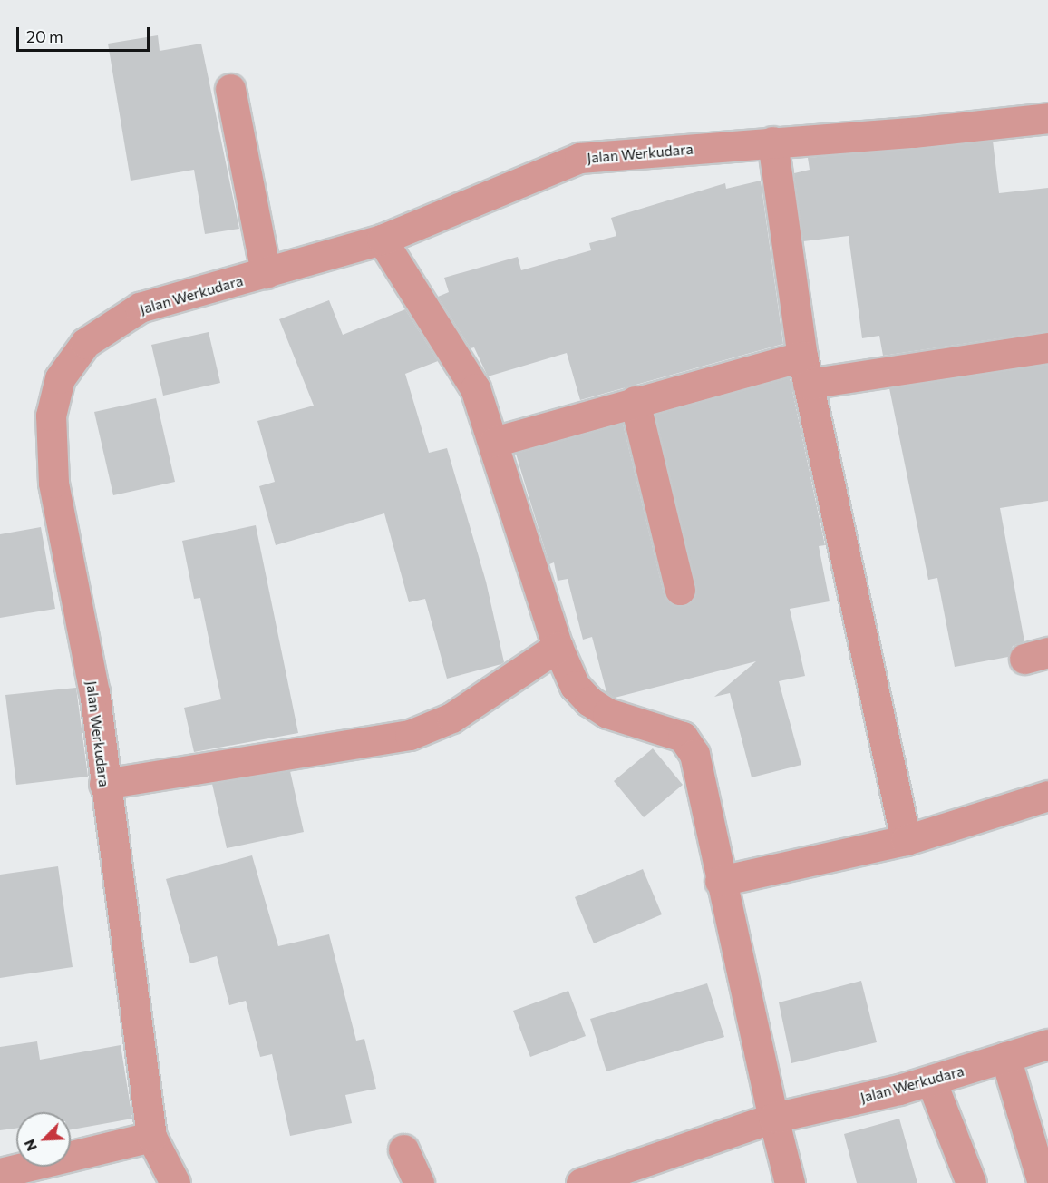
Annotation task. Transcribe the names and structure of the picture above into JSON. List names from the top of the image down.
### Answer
{
  "streets": {
    "street": ["Jalan Werkudara"]
  },
  "scale_bar": "20 m",
  "north": "bottom left"
}
